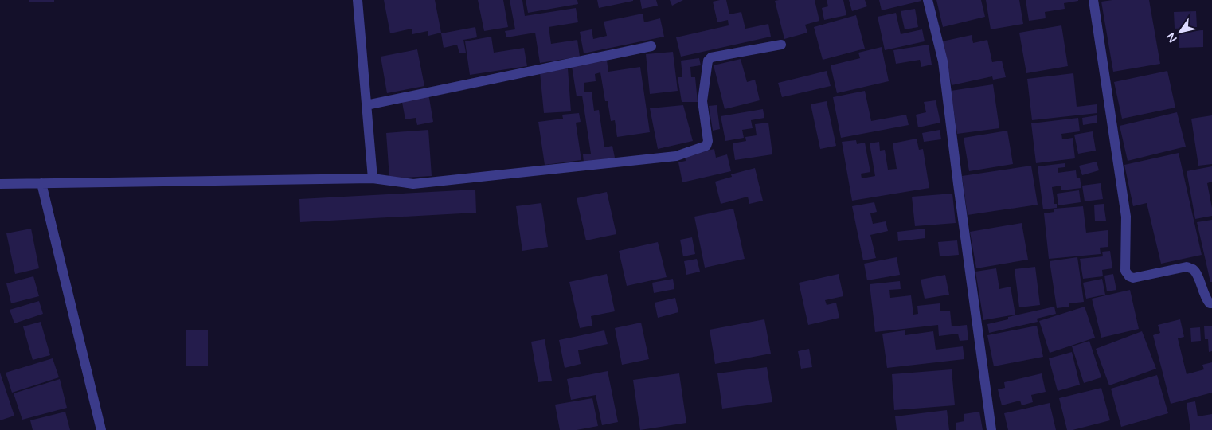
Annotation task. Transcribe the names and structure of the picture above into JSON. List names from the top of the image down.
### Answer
{
  "north": "bottom left"
}
